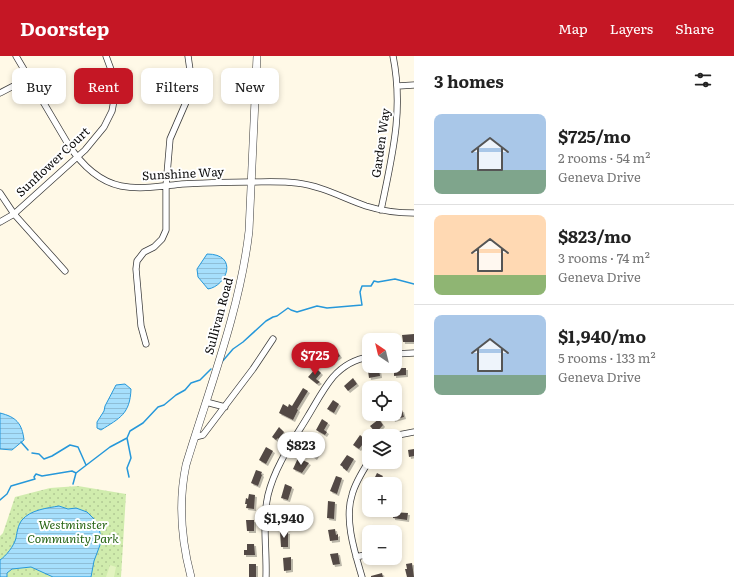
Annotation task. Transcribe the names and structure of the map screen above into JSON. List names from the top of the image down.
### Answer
{
  "streets": {
    "street": [
      "Garden Way",
      "Sunflower Court",
      "Sunshine Way",
      "Sullivan Road"
    ]
  },
  "crossings": [
    ["Garden Way", "Sunshine Way"],
    ["Sunflower Court", "Sunshine Way"],
    ["Sunshine Way", "Sullivan Road"]
  ],
  "parks": ["Westminster Community Park"],
  "north": "top left",
  "page": {
    "header": "Doorstep",
    "nav": ["Map", "Layers", "Share"],
    "heading": "3 homes",
    "chip": [
      "Buy",
      "Rent",
      "Filters",
      "New"
    ],
    "list": [
      {
        "name": "$725/mo",
        "note": "2 rooms · 54 m² · Geneva Drive"
      },
      {
        "name": "$823/mo",
        "note": "3 rooms · 74 m² · Geneva Drive"
      },
      {
        "name": "$1,940/mo",
        "note": "5 rooms · 133 m² · Geneva Drive"
      }
    ],
    "map_buttons": ["+", "−"],
    "price": ["$725", "$823", "$1,940"]
  }
}
